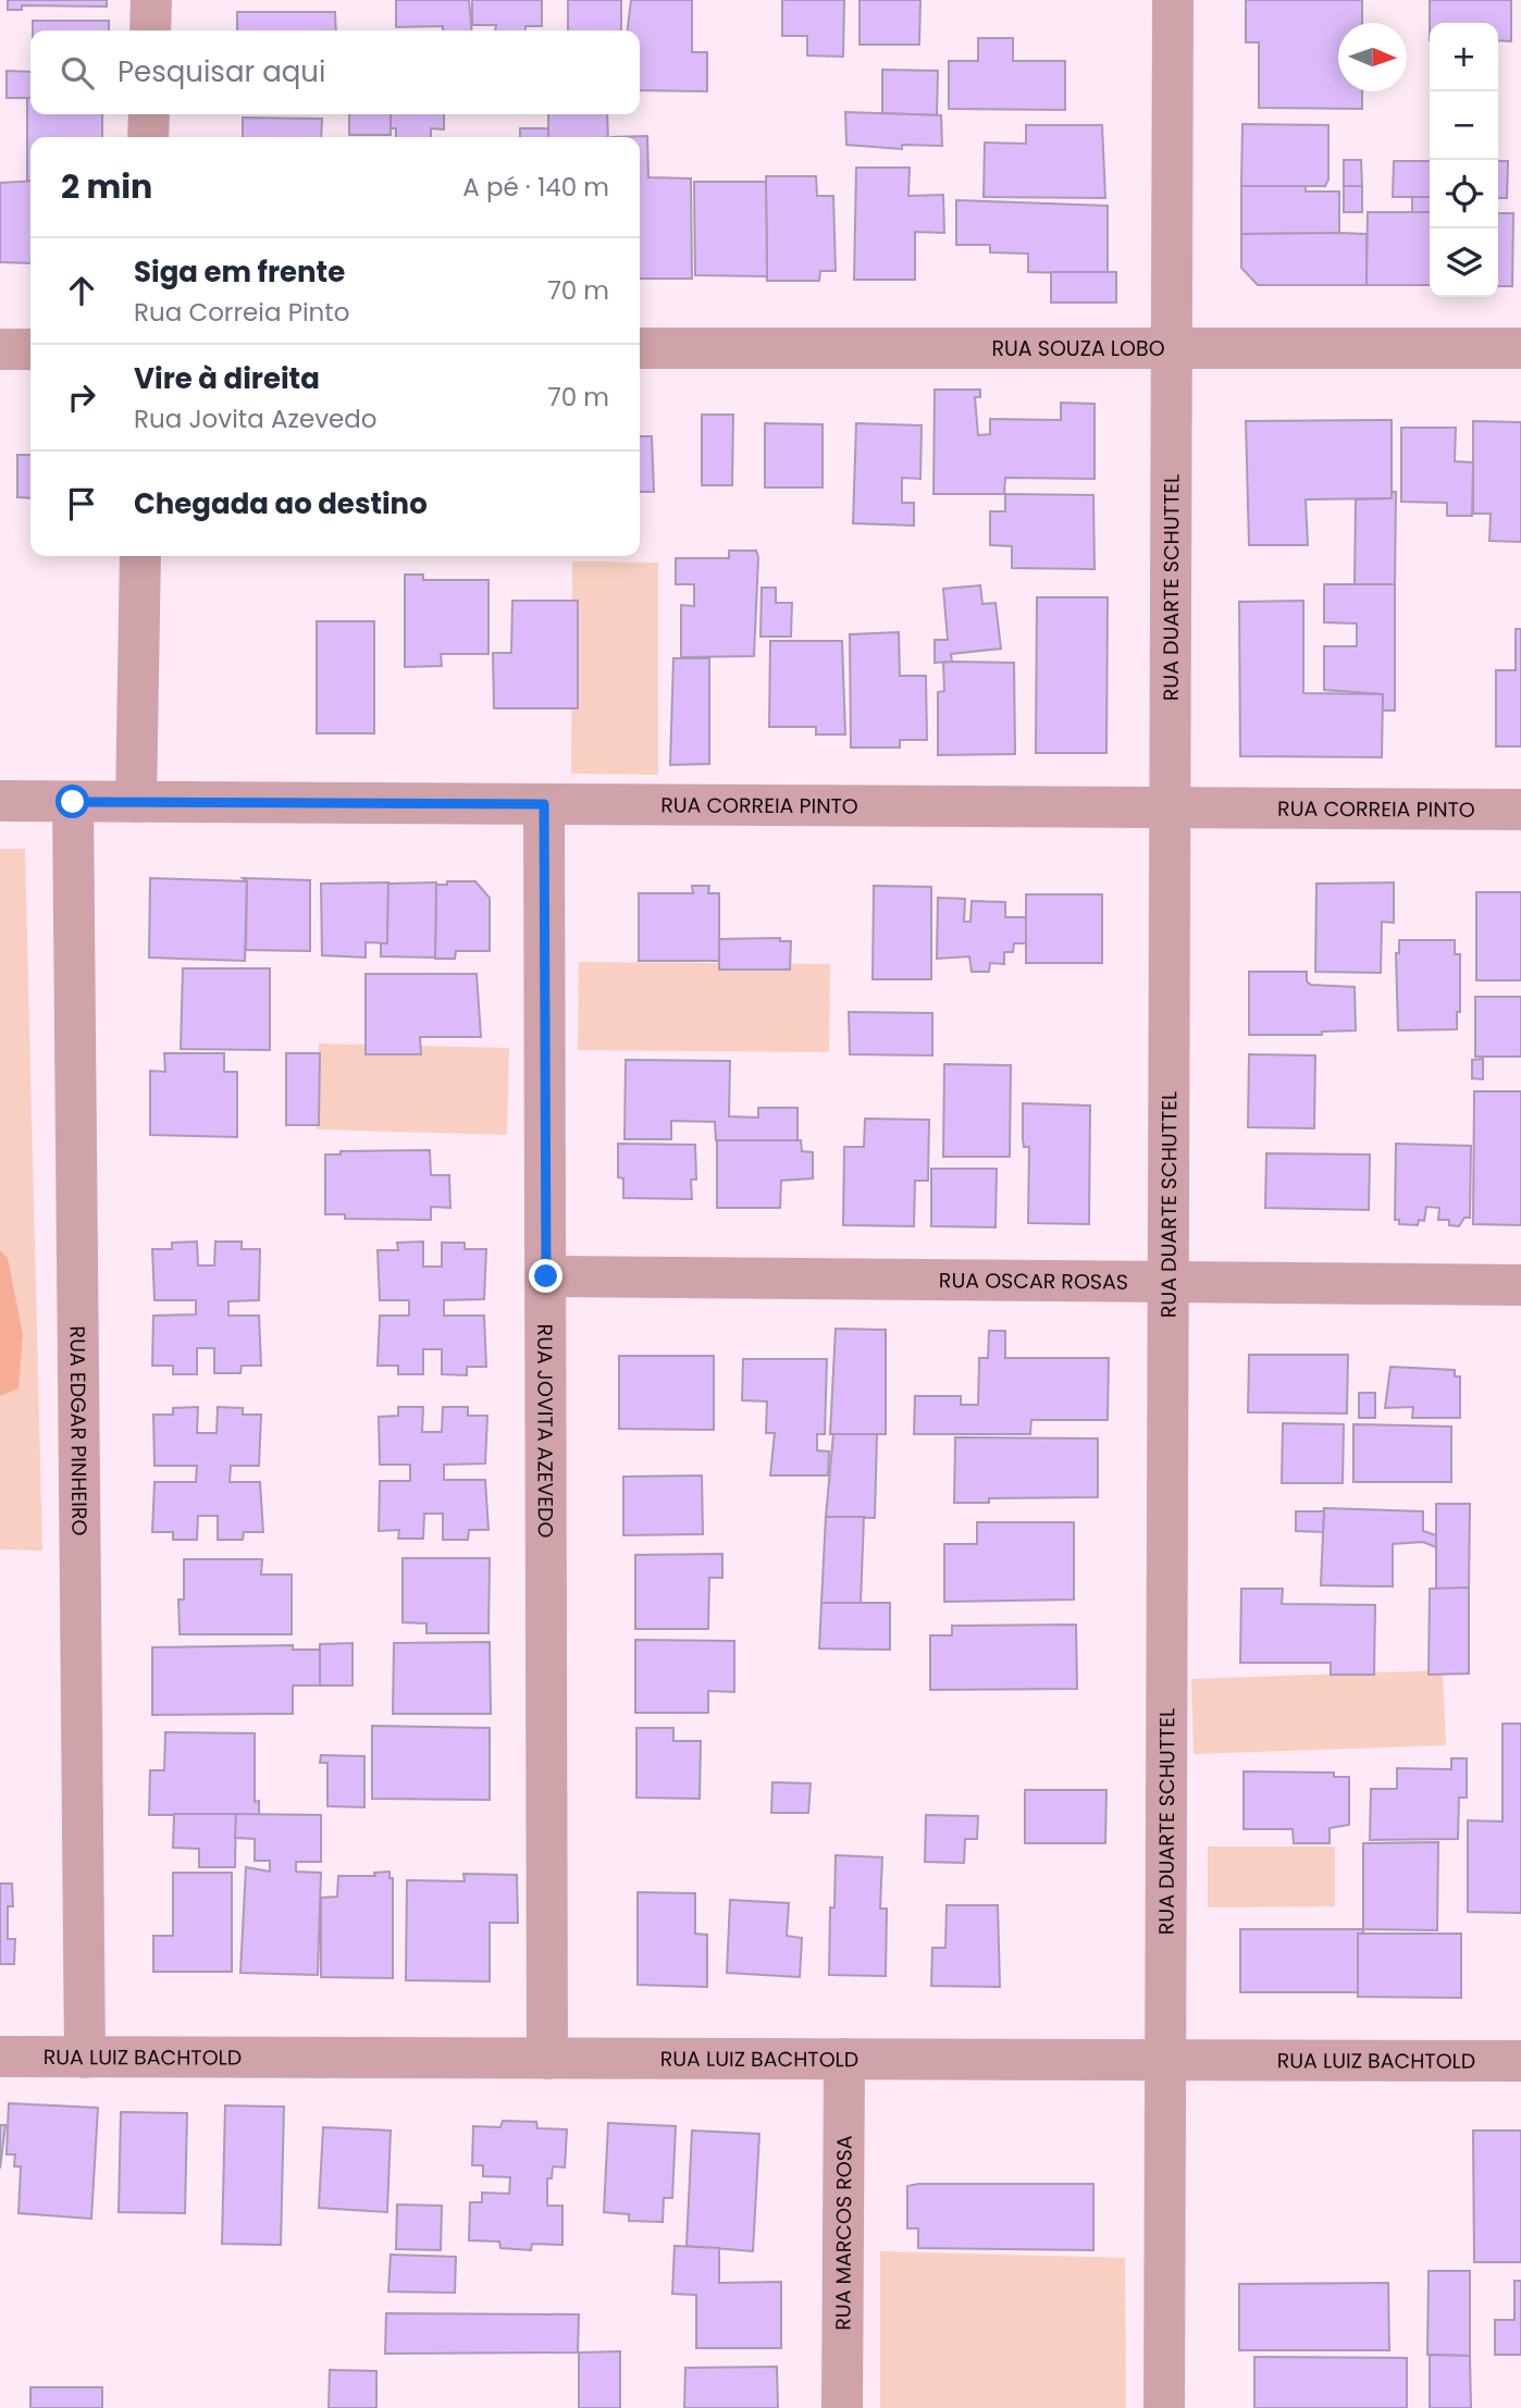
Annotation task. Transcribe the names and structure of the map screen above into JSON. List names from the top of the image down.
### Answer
{
  "streets": {
    "street": [
      "RUA SOUZA LOBO",
      "RUA DUARTE SCHUTTEL",
      "RUA CORREIA PINTO",
      "RUA OSCAR ROSAS",
      "RUA EDGAR PINHEIRO",
      "RUA JOVITA AZEVEDO",
      "RUA LUIZ BACHTOLD",
      "RUA MARCOS ROSA"
    ]
  },
  "crossings": [
    ["RUA SOUZA LOBO", "RUA DUARTE SCHUTTEL"],
    ["RUA DUARTE SCHUTTEL", "RUA CORREIA PINTO"],
    ["RUA DUARTE SCHUTTEL", "RUA OSCAR ROSAS"],
    ["RUA DUARTE SCHUTTEL", "RUA LUIZ BACHTOLD"],
    ["RUA CORREIA PINTO", "RUA EDGAR PINHEIRO"],
    ["RUA CORREIA PINTO", "RUA JOVITA AZEVEDO"],
    ["RUA OSCAR ROSAS", "RUA JOVITA AZEVEDO"],
    ["RUA EDGAR PINHEIRO", "RUA LUIZ BACHTOLD"],
    ["RUA JOVITA AZEVEDO", "RUA LUIZ BACHTOLD"],
    ["RUA LUIZ BACHTOLD", "RUA MARCOS ROSA"]
  ],
  "north": "right",
  "page": {
    "map_buttons": ["+", "−"],
    "search": "Pesquisar aqui",
    "heading": ["2 min", "A pé · 140 m"],
    "list": [
      ["Siga em frente", "Rua Correia Pinto", "70 m"],
      ["Vire à direita", "Rua Jovita Azevedo", "70 m"],
      "Chegada ao destino"
    ]
  }
}
